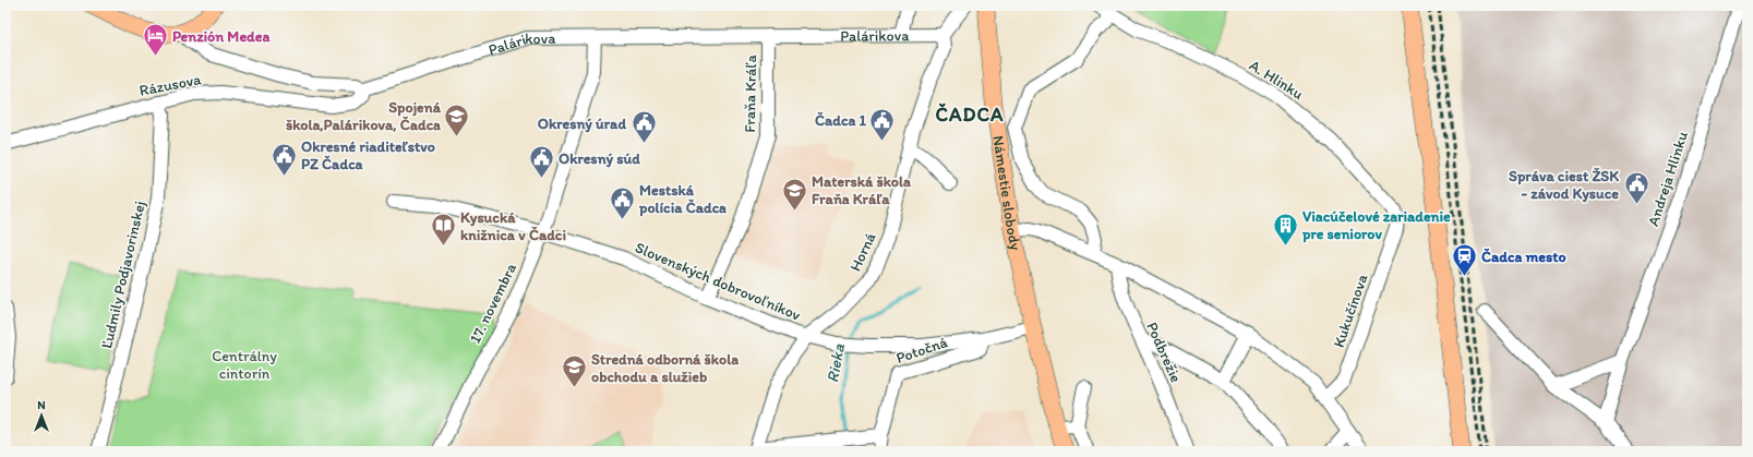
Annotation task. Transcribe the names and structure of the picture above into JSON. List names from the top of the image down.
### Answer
{
  "streets": {
    "main road": ["Námestie slobody"],
    "street": [
      "Palárikova",
      "A. Hlinku",
      "Rázusova",
      "Fraňa Kráľa",
      "Andreja Hlinku",
      "Horná",
      "Ľudmily Podjavorinskej",
      "Slovenských dobrovoľníkov",
      "17. novembra",
      "Kukučínova",
      "Potočná",
      "Podbrežie"
    ]
  },
  "crossings": [
    ["Palárikova", "Rázusova"],
    ["Palárikova", "Fraňa Kráľa"],
    ["Palárikova", "Horná"],
    ["Palárikova", "17. novembra"],
    ["A. Hlinku", "Kukučínova"],
    ["Rázusova", "Ľudmily Podjavorinskej"],
    ["Fraňa Kráľa", "Slovenských dobrovoľníkov"],
    ["Námestie slobody", "Slovenských dobrovoľníkov"],
    ["Horná", "Slovenských dobrovoľníkov"],
    ["Slovenských dobrovoľníkov", "17. novembra"],
    ["Slovenských dobrovoľníkov", "Potočná"]
  ],
  "districts": ["ČADCA"],
  "water": ["Rieka"],
  "parks": ["Centrálny cintorín"],
  "places": {
    "hotel": ["Penzión Medea"],
    "school or university": ["Spojená škola,Palárikova, Čadca", "Materská škola Fraňa Kráľa", "Stredná odborná škola obchodu a služieb"],
    "public building": [
      "Čadca 1",
      "Okresný úrad",
      "Okresné riaditeľstvo PZ Čadca",
      "Okresný súd",
      "Správa ciest ŽSK - závod Kysuce",
      "Mestská polícia Čadca"
    ],
    "building": ["Viacúčelové zariadenie pre seniorov"],
    "library": ["Kysucká knižnica v Čadci"],
    "station": ["Čadca mesto"]
  },
  "north": "top"
}
